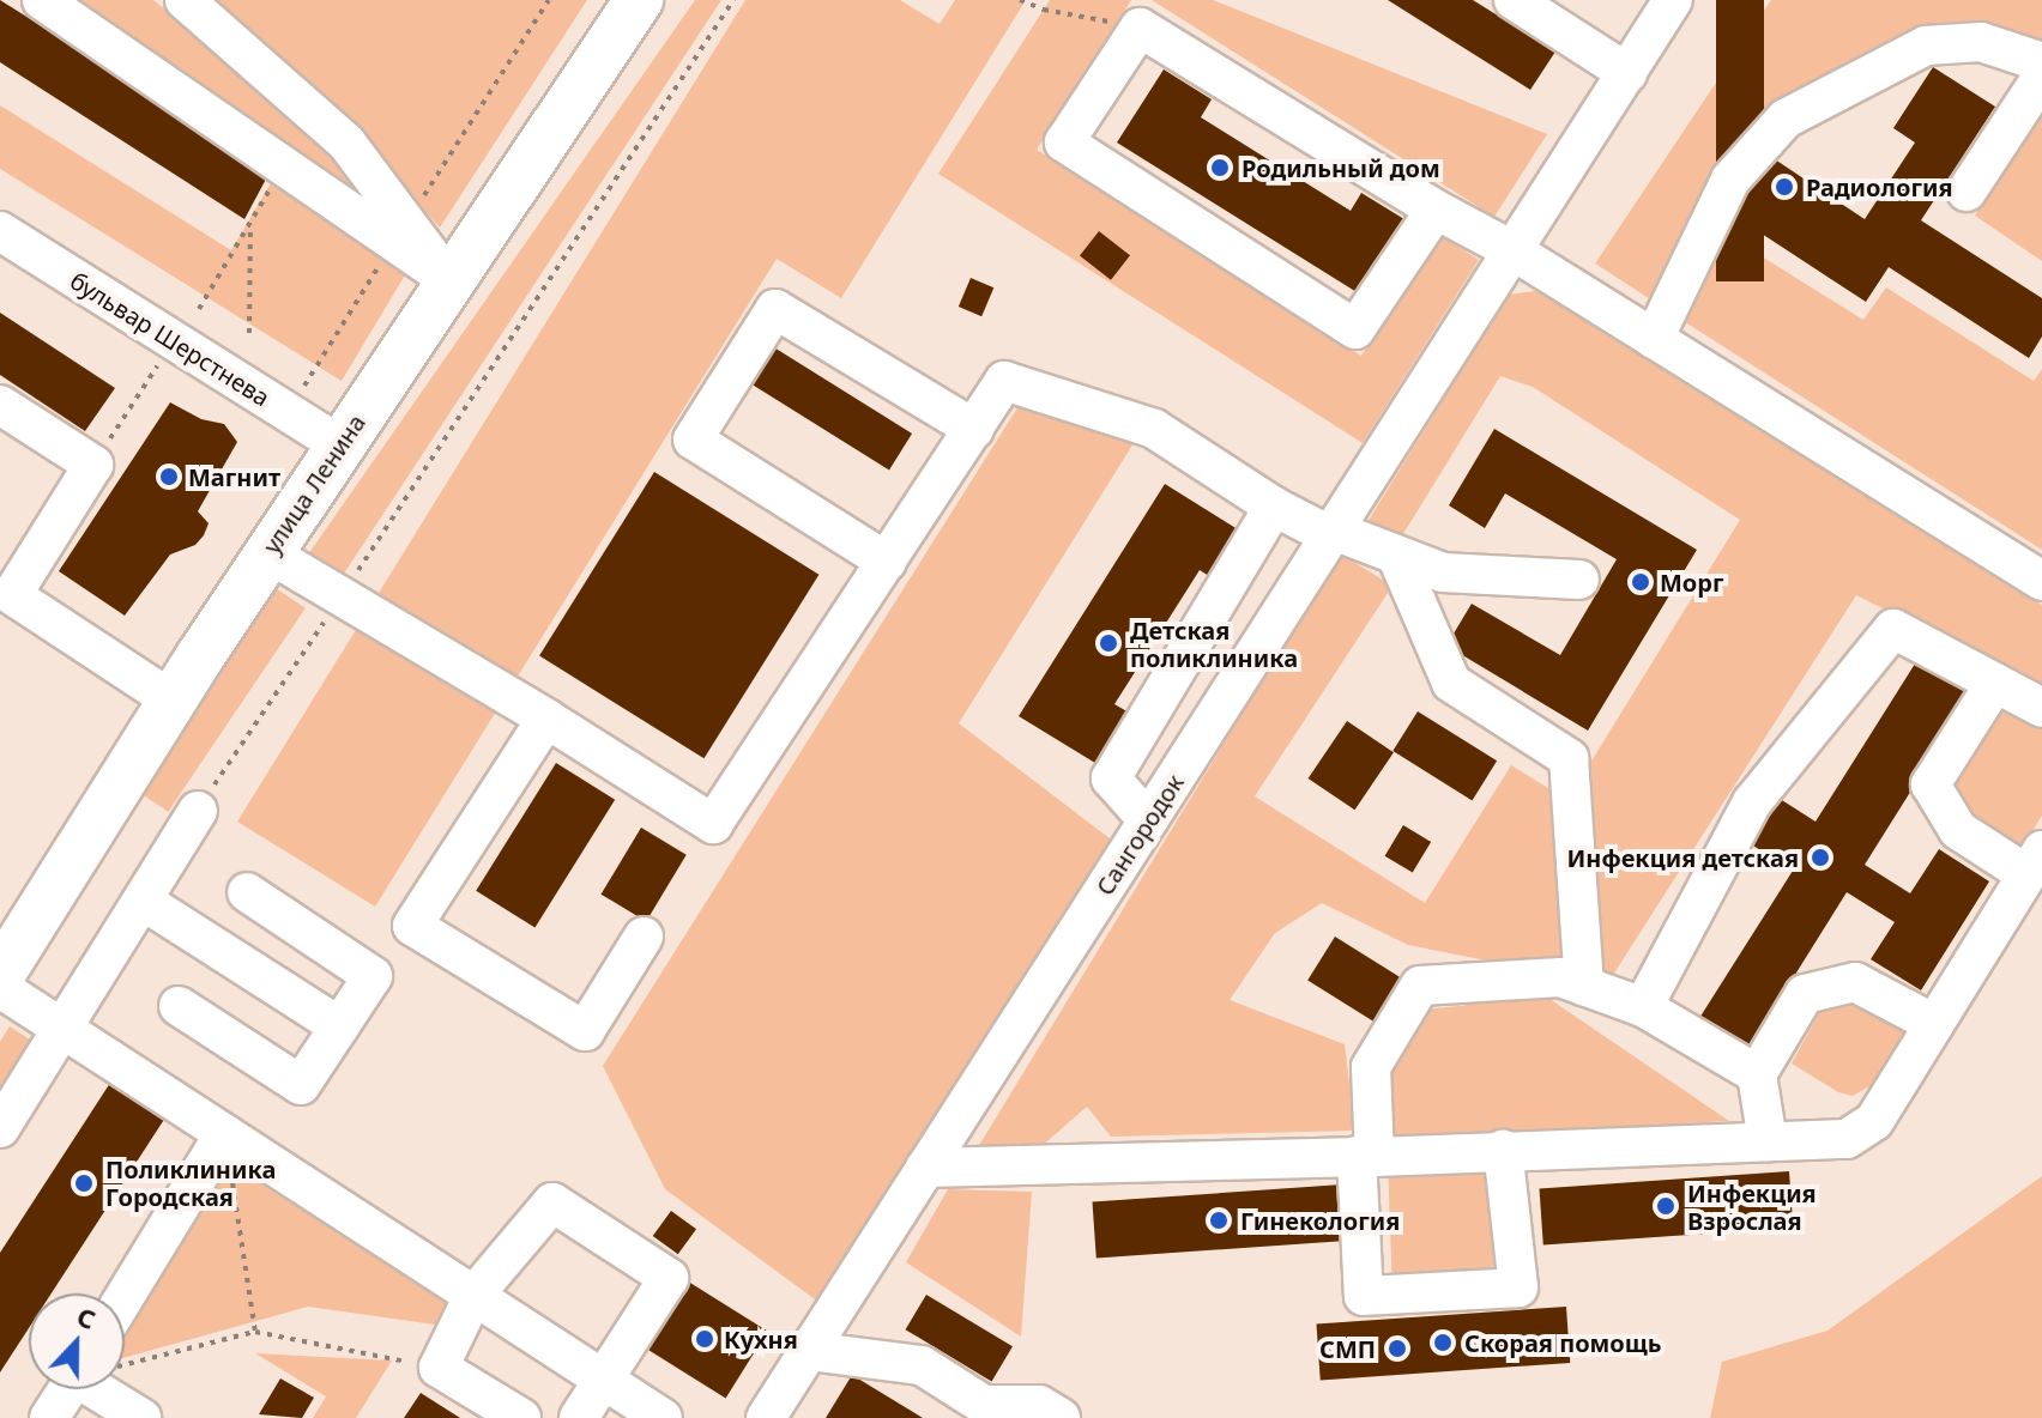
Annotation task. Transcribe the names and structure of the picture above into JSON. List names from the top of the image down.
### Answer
{
  "streets": {
    "main road": ["улица Ленина"],
    "street": ["бульвар Шерстнева", "Сангородок"]
  },
  "crossings": [
    ["бульвар Шерстнева", "улица Ленина"]
  ],
  "places": [
    "Родильный дом",
    "Радиология",
    "Магнит",
    "Морг",
    "Детская поликлиника",
    "Инфекция детская",
    "Поликлиника Городская",
    "Инфекция Взрослая",
    "Гинекология",
    "Кухня",
    "Скорая помощь",
    "СМП"
  ],
  "north": "top"
}
